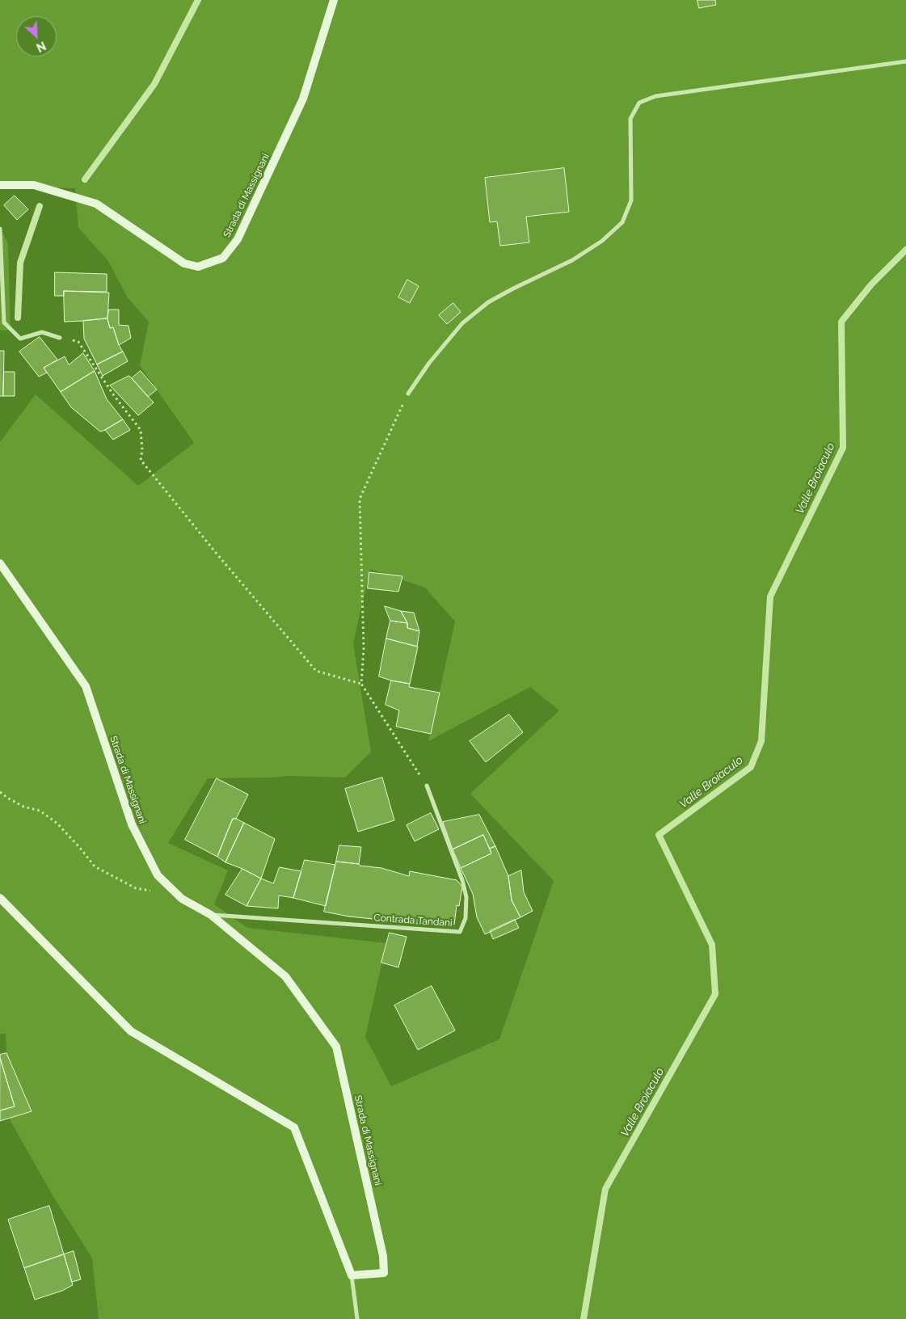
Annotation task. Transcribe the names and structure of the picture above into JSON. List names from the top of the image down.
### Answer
{
  "streets": {
    "street": ["Strada di Massignani", "Contrada Tandani"]
  },
  "crossings": [
    ["Strada di Massignani", "Contrada Tandani"]
  ],
  "water": ["Valle Broiaculo"],
  "north": "bottom right"
}
